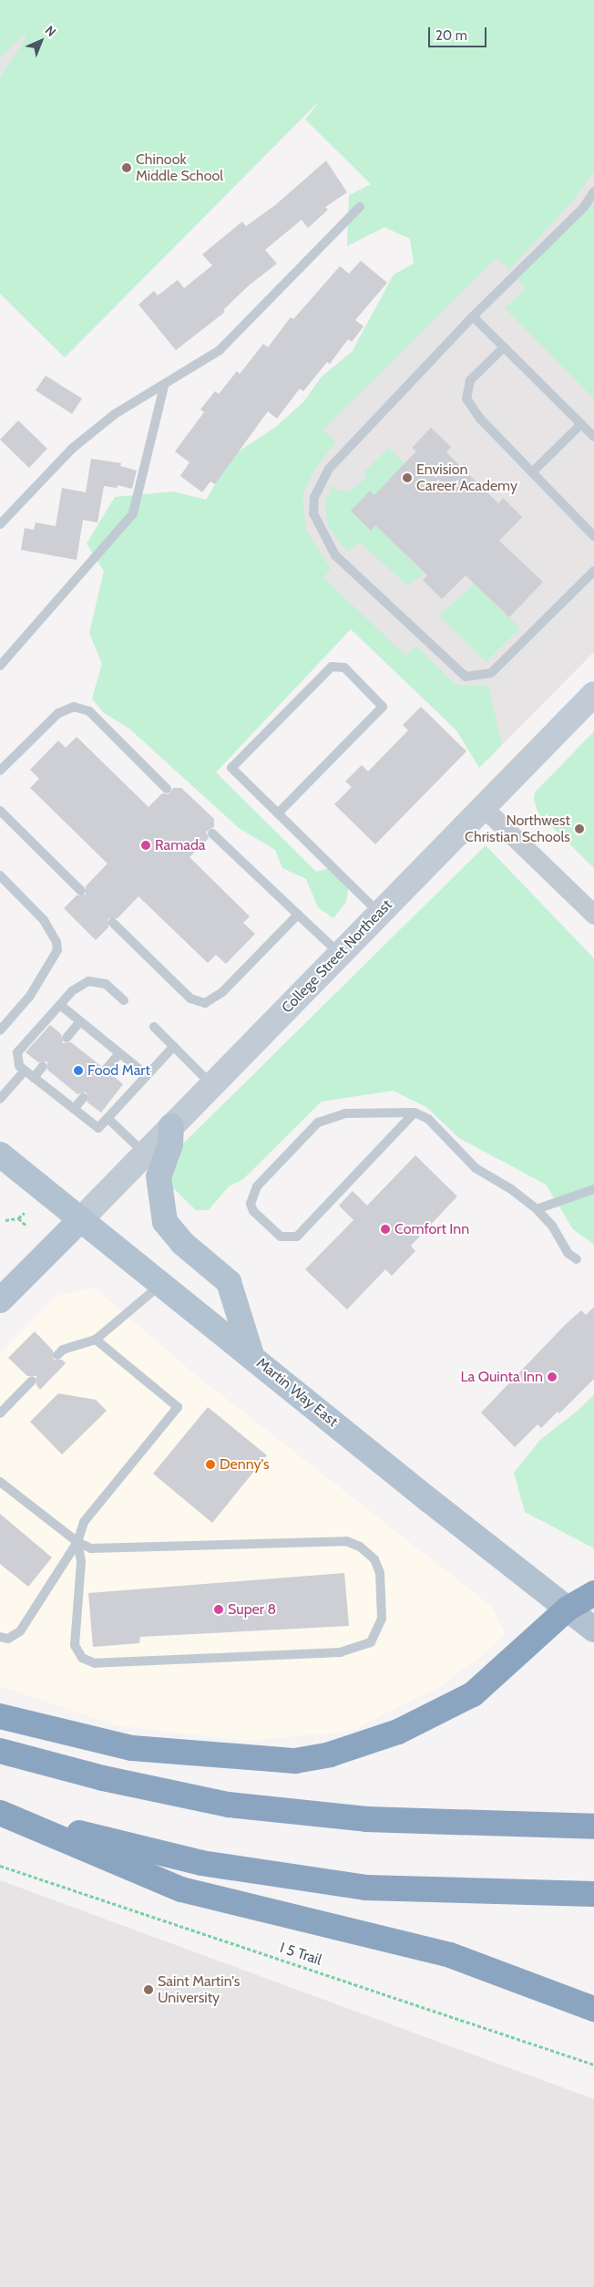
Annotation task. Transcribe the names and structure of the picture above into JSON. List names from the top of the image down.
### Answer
{
  "streets": {
    "main road": ["Martin Way East"],
    "street": ["College Street Northeast"],
    "path": ["I 5 Trail"]
  },
  "crossings": [
    ["College Street Northeast", "Martin Way East"]
  ],
  "places": [
    "Chinook Middle School",
    "Envision Career Academy",
    "Northwest Christian Schools",
    "Ramada",
    "Food Mart",
    "Comfort Inn",
    "La Quinta Inn",
    "Denny's",
    "Super 8",
    "Saint Martin's University"
  ],
  "scale_bar": "20 m",
  "north": "top right"
}
